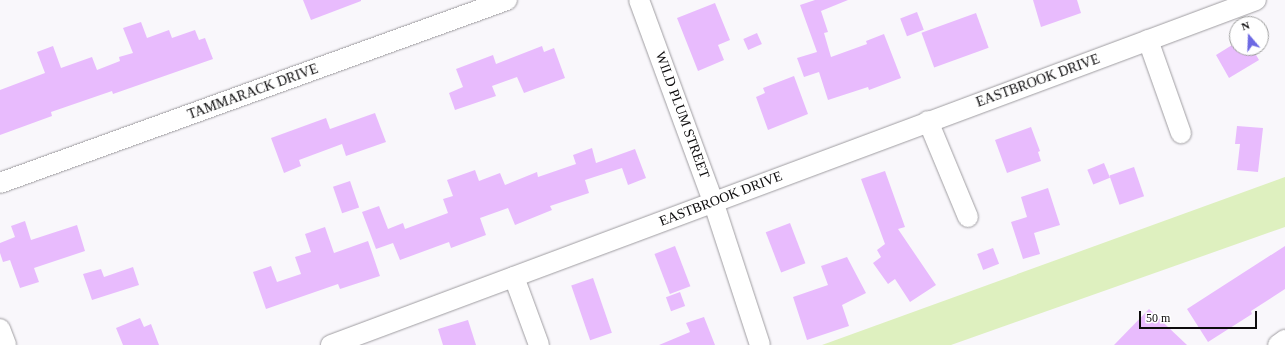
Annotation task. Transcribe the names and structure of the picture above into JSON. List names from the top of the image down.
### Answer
{
  "streets": {
    "street": ["EASTBROOK DRIVE", "TAMMARACK DRIVE", "WILD PLUM STREET"]
  },
  "crossings": [
    ["EASTBROOK DRIVE", "WILD PLUM STREET"]
  ],
  "scale_bar": "50 m",
  "north": "top"
}
